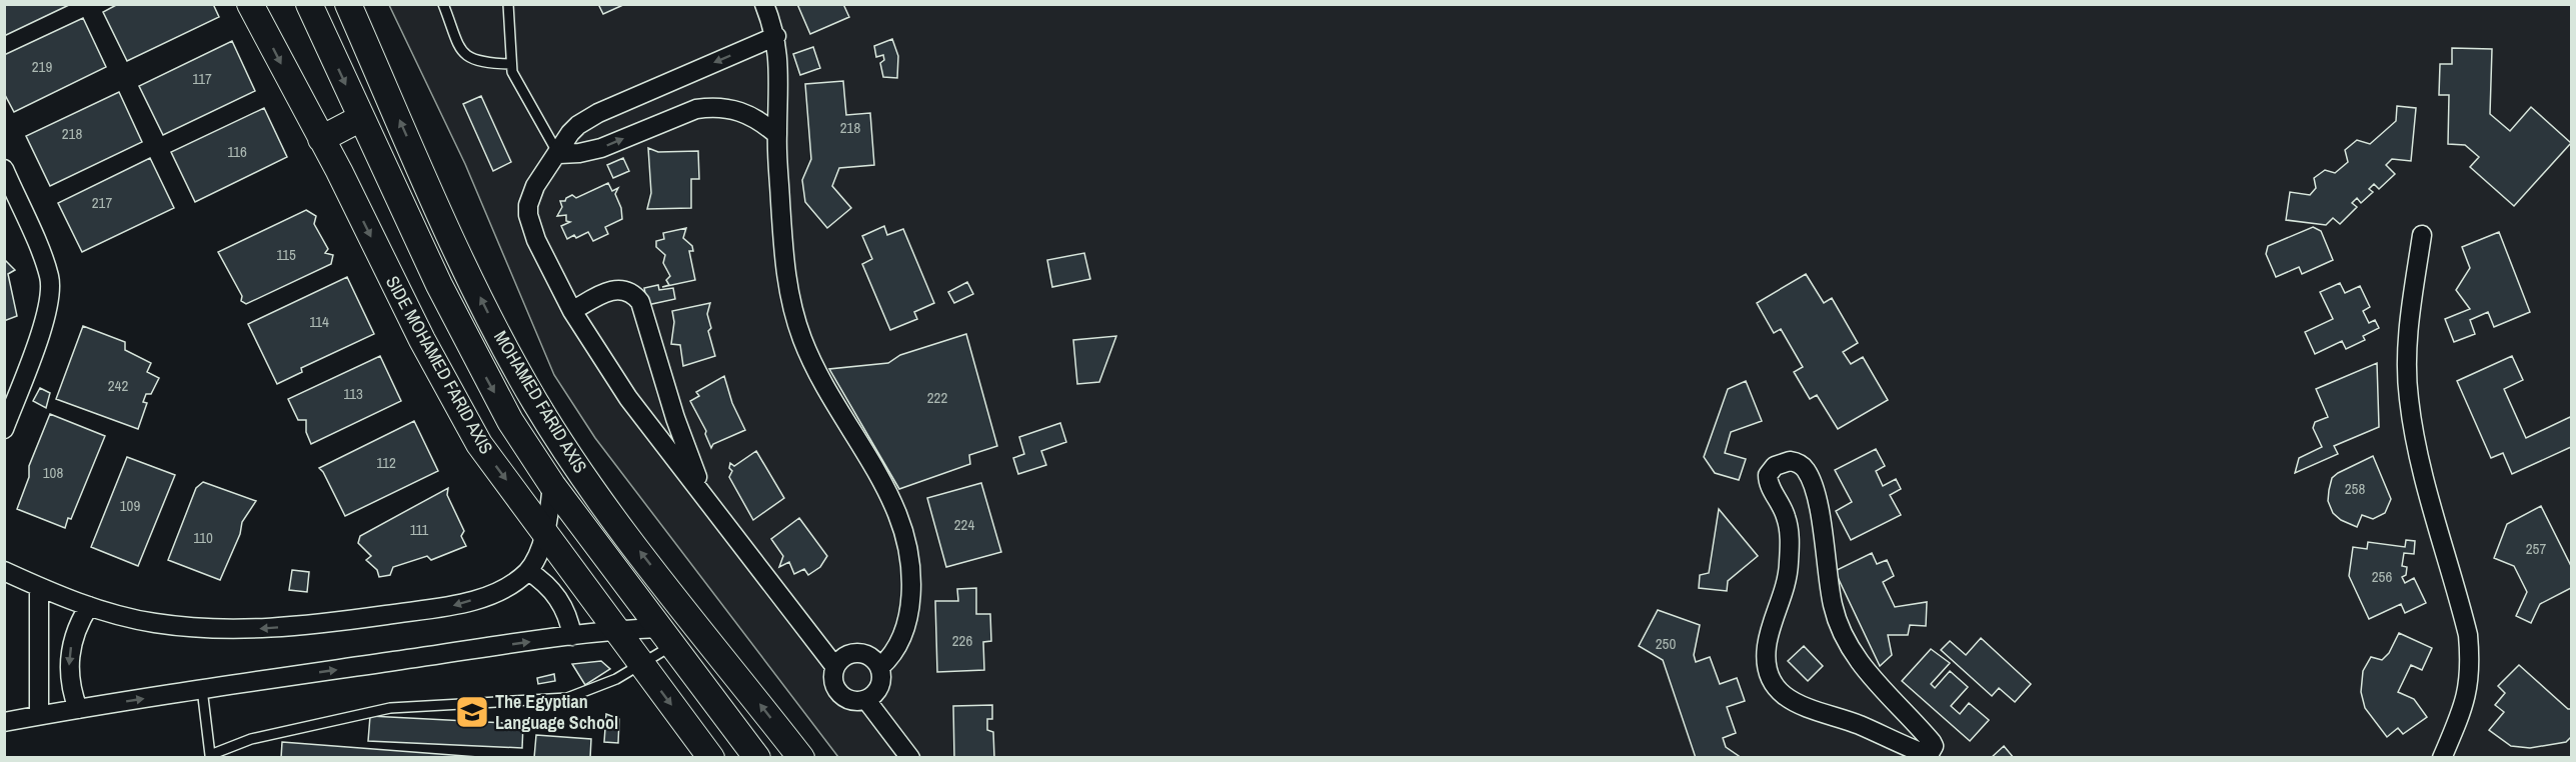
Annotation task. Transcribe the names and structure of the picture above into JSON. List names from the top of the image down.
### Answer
{
  "streets": {
    "main road": ["SIDE MOHAMED FARID AXIS", "MOHAMED FARID AXIS"]
  },
  "one_way": ["SIDE MOHAMED FARID AXIS"],
  "places": {
    "school or university": ["The Egyptian Language School"]
  },
  "house_numbers": [
    "219",
    "117",
    "218",
    "218",
    "116",
    "217",
    "115",
    "114",
    "242",
    "113",
    "222",
    "112",
    "108",
    "258",
    "109",
    "224",
    "111",
    "110",
    "257",
    "256",
    "226",
    "250"
  ]
}
